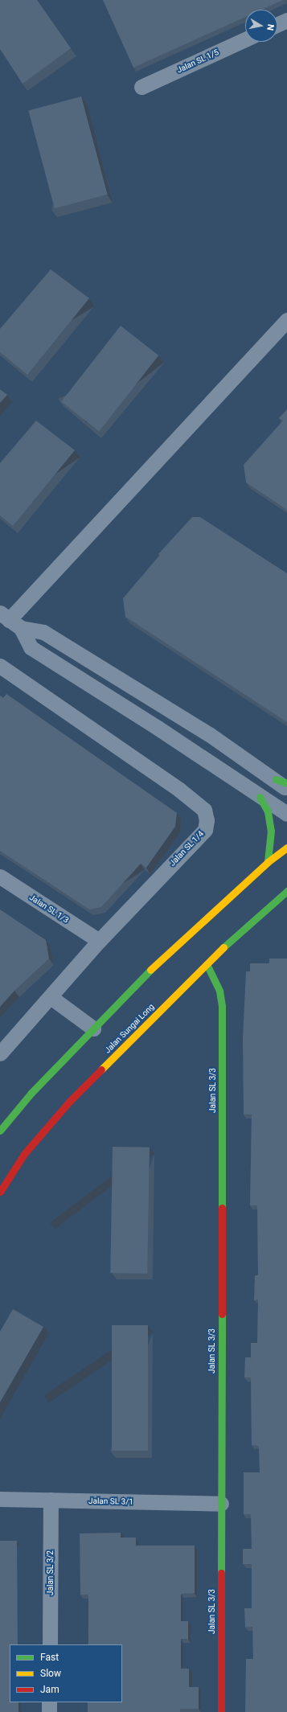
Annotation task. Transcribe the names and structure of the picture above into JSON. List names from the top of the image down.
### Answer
{
  "streets": {
    "street": [
      "Jalan SL 1/5",
      "Jalan SL 1/4",
      "Jalan SL 1/3",
      "Jalan Sungai Long",
      "Jalan SL 3/3",
      "Jalan SL 3/1",
      "Jalan SL 3/2"
    ]
  },
  "crossings": [
    ["Jalan SL 1/4", "Jalan SL 1/3"],
    ["Jalan Sungai Long", "Jalan SL 3/3"],
    ["Jalan SL 3/3", "Jalan SL 3/1"],
    ["Jalan SL 3/1", "Jalan SL 3/2"]
  ],
  "legend": ["Fast", "Slow", "Jam"],
  "north": "right"
}
